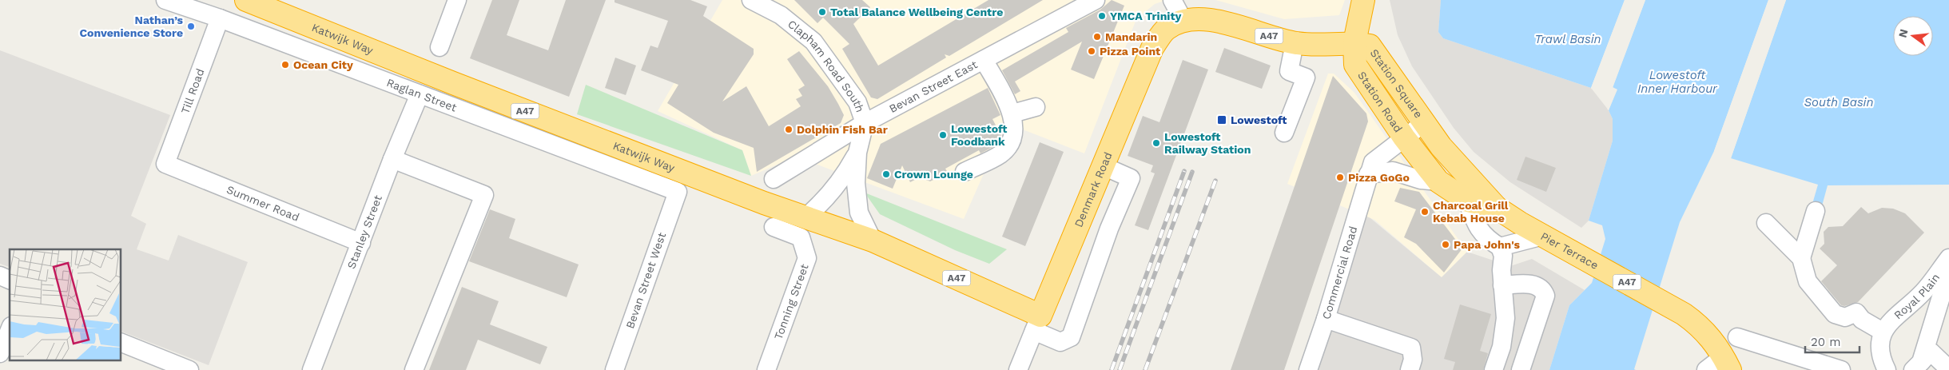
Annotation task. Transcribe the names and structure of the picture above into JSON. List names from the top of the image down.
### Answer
{
  "streets": {
    "highway": [
      "A47",
      "Katwijk Way",
      "Station Square",
      "Station Road",
      "Denmark Road",
      "Pier Terrace"
    ],
    "street": [
      "Clapham Road South",
      "Bevan Street East",
      "Till Road",
      "Raglan Street",
      "Summer Road",
      "Stanley Street",
      "Commercial Road",
      "Bevan Street West",
      "Royal Plain",
      "Tonning Street"
    ]
  },
  "crossings": [
    ["A47", "Station Square"],
    ["A47", "Station Road"],
    ["A47", "Pier Terrace"],
    ["A47", "Commercial Road"],
    ["Katwijk Way", "Clapham Road South"],
    ["Katwijk Way", "Denmark Road"],
    ["Clapham Road South", "Bevan Street East"],
    ["Station Square", "Station Road"],
    ["Station Square", "Denmark Road"],
    ["Station Square", "Pier Terrace"],
    ["Station Square", "Commercial Road"],
    ["Till Road", "Raglan Street"],
    ["Till Road", "Summer Road"],
    ["Raglan Street", "Stanley Street"],
    ["Raglan Street", "Bevan Street West"],
    ["Station Road", "Commercial Road"],
    ["Summer Road", "Stanley Street"]
  ],
  "water": ["Trawl Basin", "Lowestoft Inner Harbour", "South Basin"],
  "places": {
    "other": [
      "Total Balance Wellbeing Centre",
      "YMCA Trinity",
      "Nathan’s Convenience Store",
      "Mandarin",
      "Pizza Point",
      "Ocean City",
      "Dolphin Fish Bar",
      "Lowestoft Foodbank",
      "Lowestoft Railway Station",
      "Crown Lounge",
      "Pizza GoGo",
      "Charcoal Grill Kebab House",
      "Papa John's"
    ],
    "transit": ["Lowestoft"]
  },
  "scale_bar": "20 m",
  "north": "left"
}
